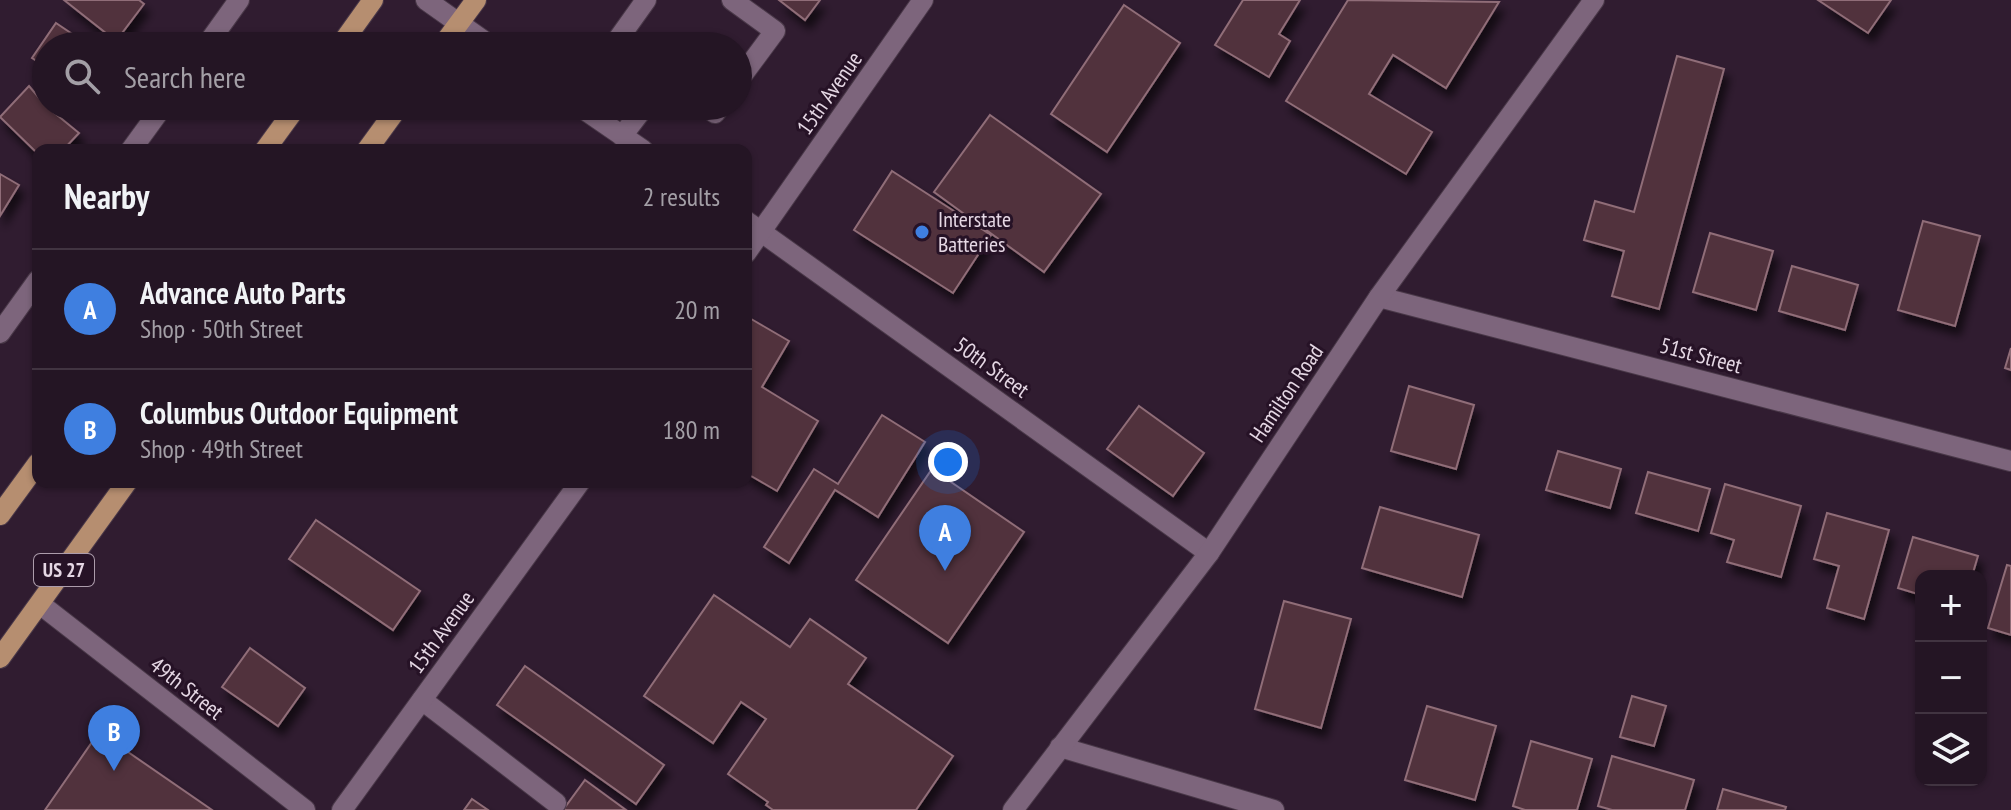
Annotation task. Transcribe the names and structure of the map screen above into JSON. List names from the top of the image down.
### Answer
{
  "streets": {
    "main road": ["US 27"],
    "street": [
      "15th Avenue",
      "51st Street",
      "50th Street",
      "Hamilton Road",
      "49th Street"
    ]
  },
  "crossings": [
    ["15th Avenue", "50th Street"],
    ["51st Street", "Hamilton Road"],
    ["50th Street", "Hamilton Road"],
    ["US 27", "49th Street"]
  ],
  "places": ["Interstate Batteries"],
  "page": {
    "search": "Search here",
    "heading": ["Nearby", "2 results"],
    "list": [
      {
        "mark": "A",
        "name": "Advance Auto Parts",
        "note": "Shop · 50th Street",
        "value": "20 m"
      },
      {
        "mark": "B",
        "name": "Columbus Outdoor Equipment",
        "note": "Shop · 49th Street",
        "value": "180 m"
      }
    ],
    "pins": ["A", "B"],
    "map_buttons": ["+", "−"]
  }
}
